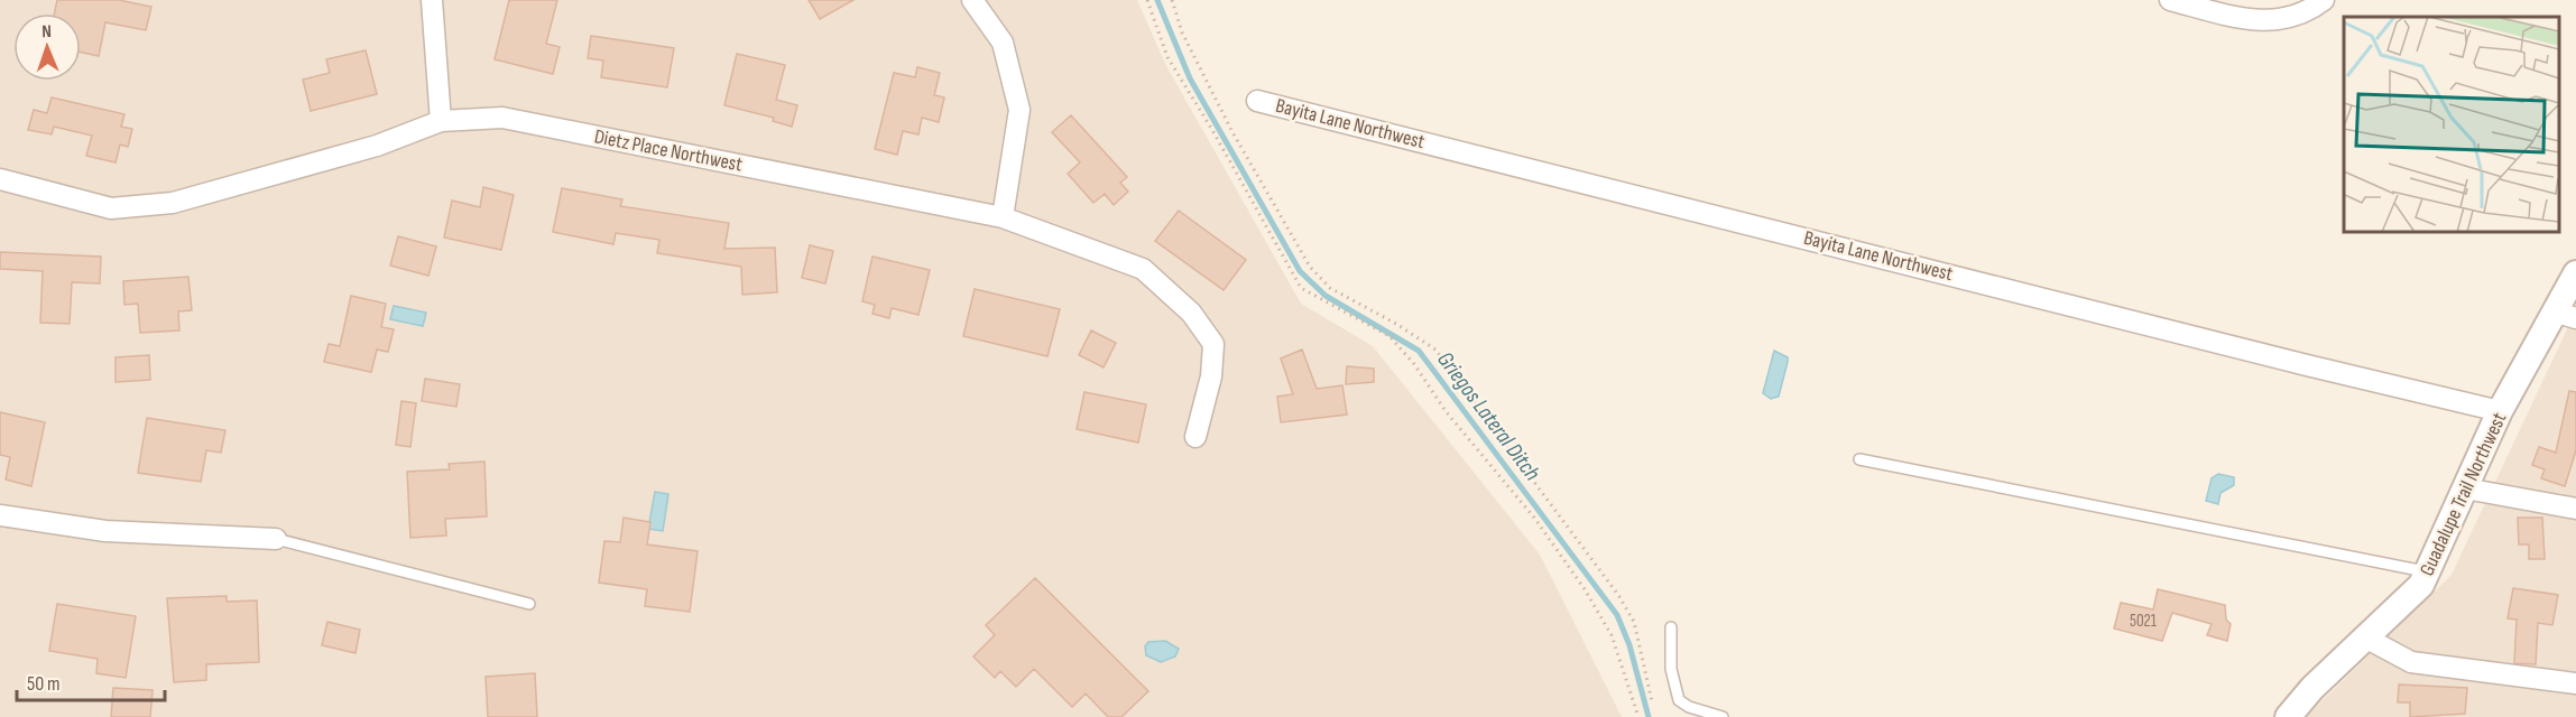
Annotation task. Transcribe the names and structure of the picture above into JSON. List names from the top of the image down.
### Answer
{
  "streets": {
    "street": ["Bayita Lane Northwest", "Dietz Place Northwest", "Guadalupe Trail Northwest"]
  },
  "crossings": [
    ["Bayita Lane Northwest", "Guadalupe Trail Northwest"]
  ],
  "water": ["Griegos Lateral Ditch"],
  "house_numbers": ["5021"],
  "scale_bar": "50 m",
  "north": "top"
}
